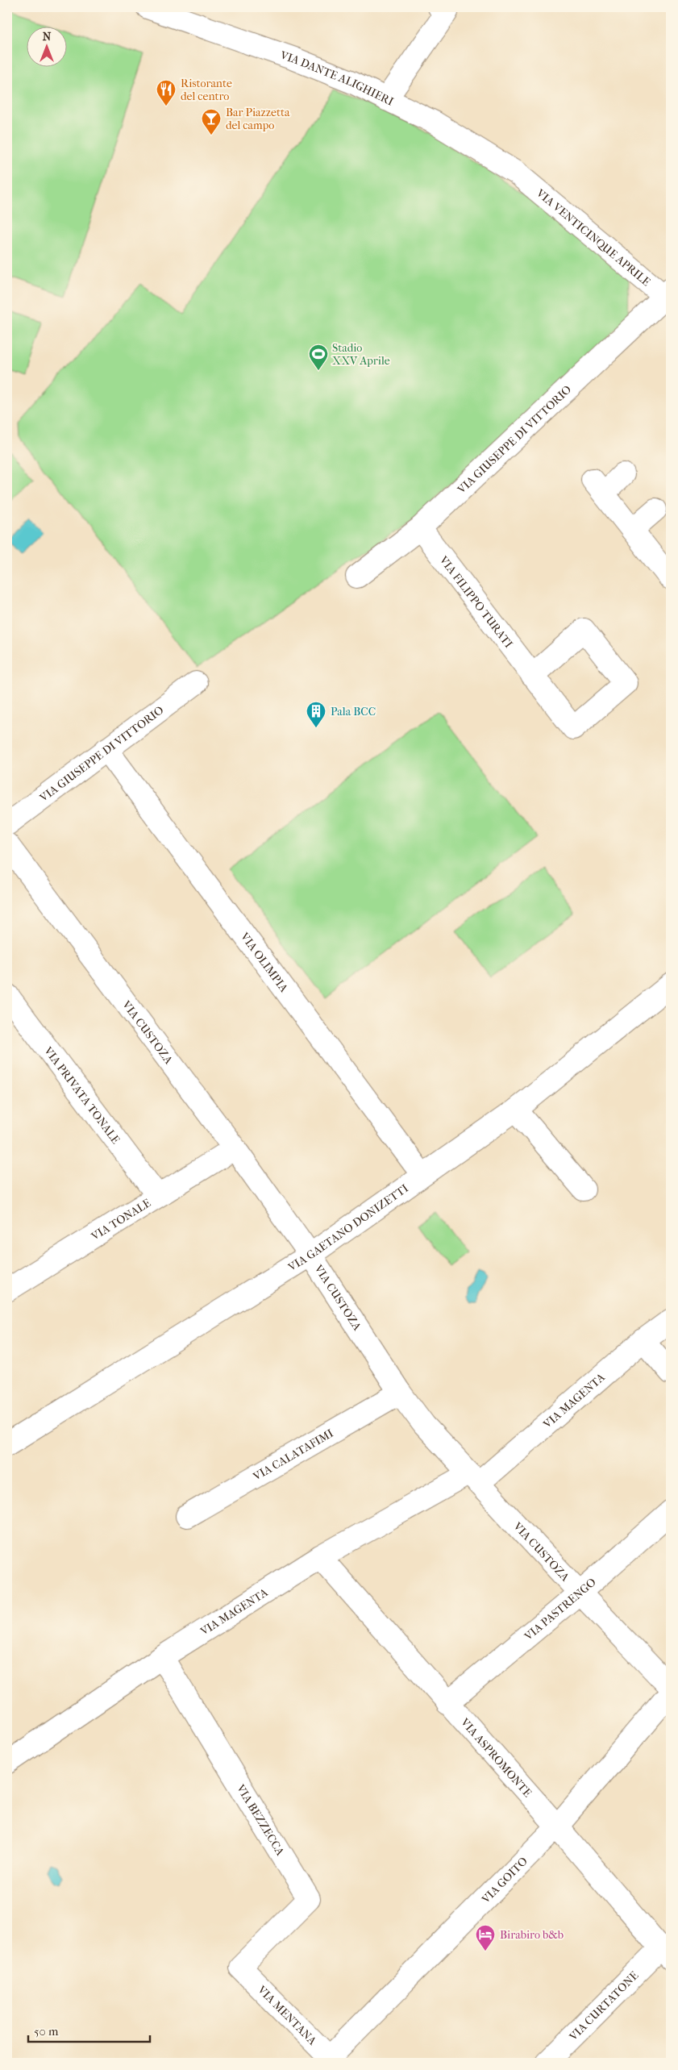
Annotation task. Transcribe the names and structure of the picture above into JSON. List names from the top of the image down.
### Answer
{
  "streets": {
    "street": [
      "VIA DANTE ALIGHIERI",
      "VIA VENTICINQUE APRILE",
      "VIA GIUSEPPE DI VITTORIO",
      "VIA FILIPPO TURATI",
      "VIA OLIMPIA",
      "VIA CUSTOZA",
      "VIA PRIVATA TONALE",
      "VIA TONALE",
      "VIA GAETANO DONIZETTI",
      "VIA MAGENTA",
      "VIA CALATAFIMI",
      "VIA PASTRENGO",
      "VIA ASPROMONTE",
      "VIA BEZZECCA",
      "VIA GOITO",
      "VIA CURTATONE",
      "VIA MENTANA"
    ]
  },
  "crossings": [
    ["VIA DANTE ALIGHIERI", "VIA VENTICINQUE APRILE"],
    ["VIA VENTICINQUE APRILE", "VIA GIUSEPPE DI VITTORIO"],
    ["VIA GIUSEPPE DI VITTORIO", "VIA FILIPPO TURATI"],
    ["VIA GIUSEPPE DI VITTORIO", "VIA OLIMPIA"],
    ["VIA OLIMPIA", "VIA GAETANO DONIZETTI"],
    ["VIA CUSTOZA", "VIA TONALE"],
    ["VIA CUSTOZA", "VIA GAETANO DONIZETTI"],
    ["VIA CUSTOZA", "VIA MAGENTA"],
    ["VIA CUSTOZA", "VIA CALATAFIMI"],
    ["VIA CUSTOZA", "VIA PASTRENGO"],
    ["VIA PRIVATA TONALE", "VIA TONALE"],
    ["VIA MAGENTA", "VIA ASPROMONTE"],
    ["VIA MAGENTA", "VIA BEZZECCA"],
    ["VIA PASTRENGO", "VIA ASPROMONTE"],
    ["VIA ASPROMONTE", "VIA GOITO"],
    ["VIA ASPROMONTE", "VIA CURTATONE"],
    ["VIA BEZZECCA", "VIA MENTANA"],
    ["VIA GOITO", "VIA MENTANA"]
  ],
  "places": {
    "restaurant": ["Ristorante del centro"],
    "bar": ["Bar Piazzetta del campo"],
    "sports": ["Stadio XXV Aprile"],
    "building": ["Pala BCC"],
    "hotel": ["Birabiro b&b"]
  },
  "scale_bar": "50 m",
  "north": "top"
}
